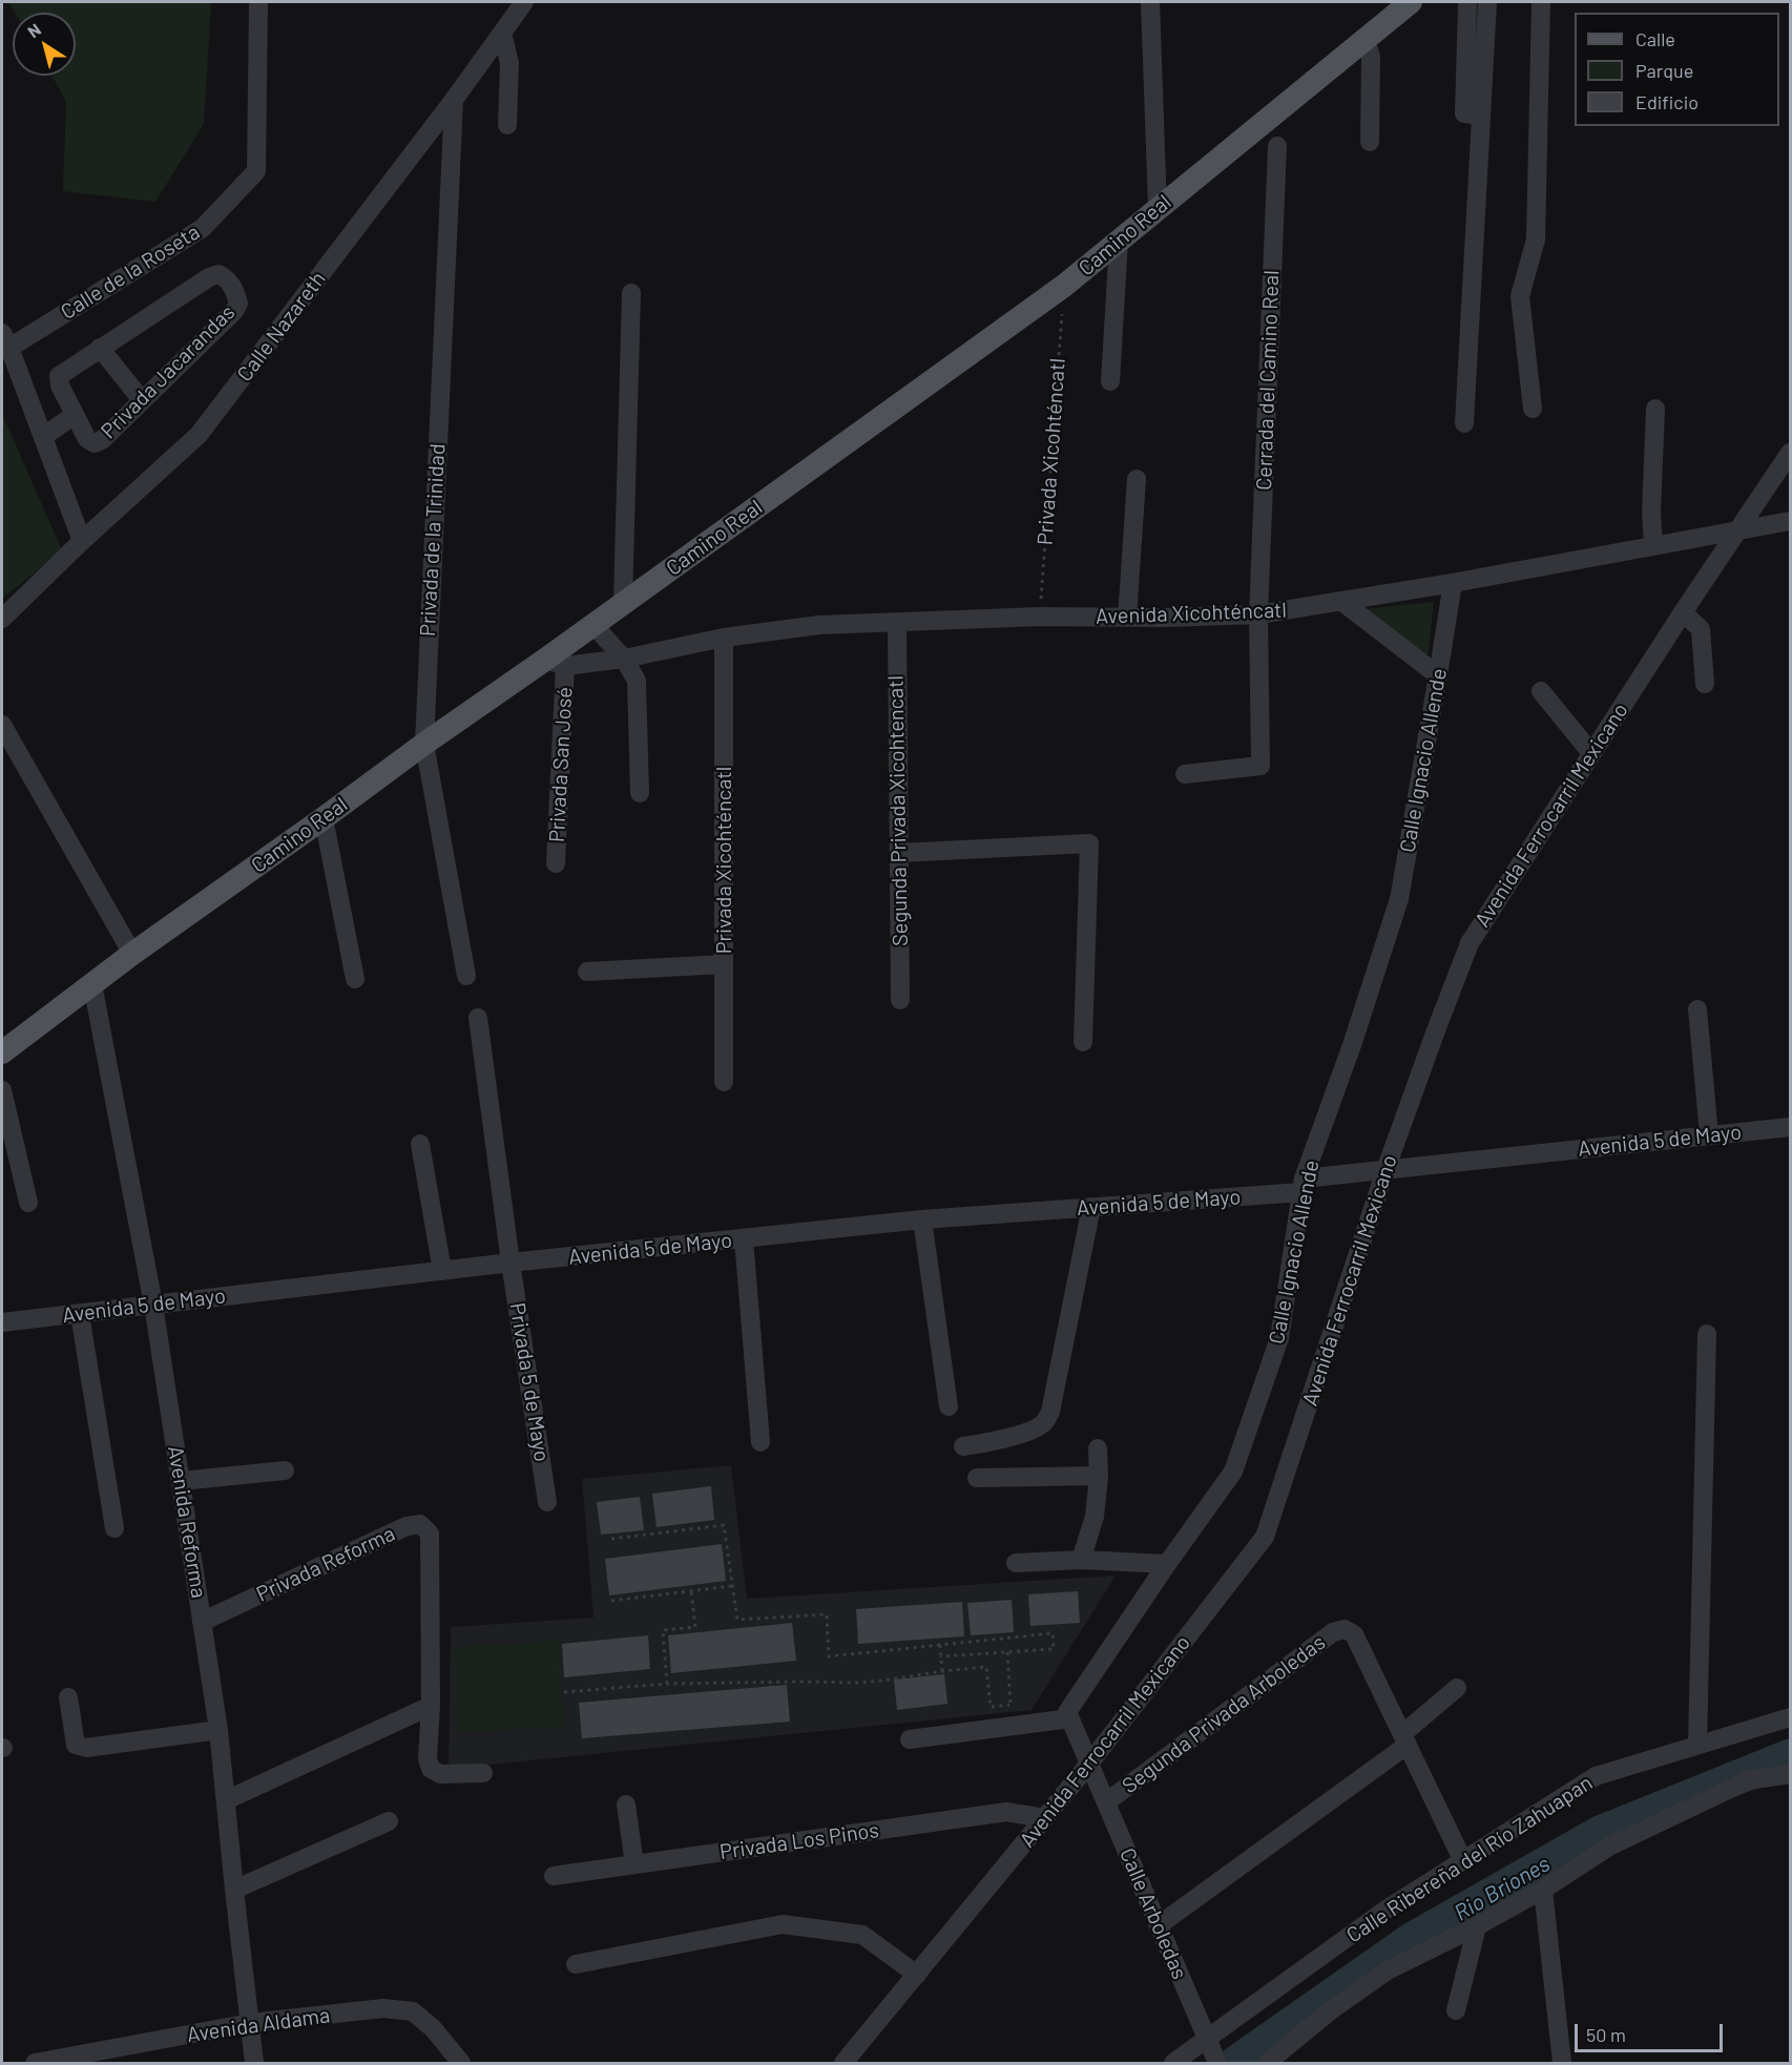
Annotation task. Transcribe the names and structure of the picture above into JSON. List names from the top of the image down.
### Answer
{
  "streets": {
    "main road": ["Camino Real"],
    "street": [
      "Calle de la Roseta",
      "Calle Nazareth",
      "Privada Jacarandas",
      "Cerrada del Camino Real",
      "Privada Xicohténcatl",
      "Privada de la Trinidad",
      "Avenida Xicohténcatl",
      "Calle Ignacio Allende",
      "Privada San José",
      "Segunda Privada Xicohtencatl",
      "Avenida Ferrocarril Mexicano",
      "Avenida 5 de Mayo",
      "Privada 5 de Mayo",
      "Avenida Reforma",
      "Privada Reforma",
      "Segunda Privada Arboledas",
      "Privada Los Pinos",
      "Calle Ribereña del Río Zahuapan",
      "Calle Arboledas",
      "Avenida Aldama"
    ]
  },
  "crossings": [
    ["Camino Real", "Privada Xicohténcatl"],
    ["Camino Real", "Privada de la Trinidad"],
    ["Camino Real", "Avenida Xicohténcatl"],
    ["Camino Real", "Privada San José"],
    ["Camino Real", "Avenida Reforma"],
    ["Calle Nazareth", "Privada de la Trinidad"],
    ["Cerrada del Camino Real", "Avenida Xicohténcatl"],
    ["Privada Xicohténcatl", "Avenida Xicohténcatl"],
    ["Avenida Xicohténcatl", "Calle Ignacio Allende"],
    ["Avenida Xicohténcatl", "Privada San José"],
    ["Avenida Xicohténcatl", "Segunda Privada Xicohtencatl"],
    ["Avenida Xicohténcatl", "Avenida Ferrocarril Mexicano"],
    ["Calle Ignacio Allende", "Avenida 5 de Mayo"],
    ["Avenida Ferrocarril Mexicano", "Avenida 5 de Mayo"],
    ["Avenida Ferrocarril Mexicano", "Privada Los Pinos"],
    ["Avenida Ferrocarril Mexicano", "Calle Arboledas"],
    ["Avenida 5 de Mayo", "Privada 5 de Mayo"],
    ["Avenida 5 de Mayo", "Avenida Reforma"],
    ["Avenida Reforma", "Privada Reforma"],
    ["Avenida Reforma", "Avenida Aldama"],
    ["Segunda Privada Arboledas", "Calle Arboledas"],
    ["Calle Ribereña del Río Zahuapan", "Calle Arboledas"]
  ],
  "water": ["Rio Briones"],
  "legend": ["Calle", "Parque", "Edificio"],
  "scale_bar": "50 m",
  "north": "top left"
}
